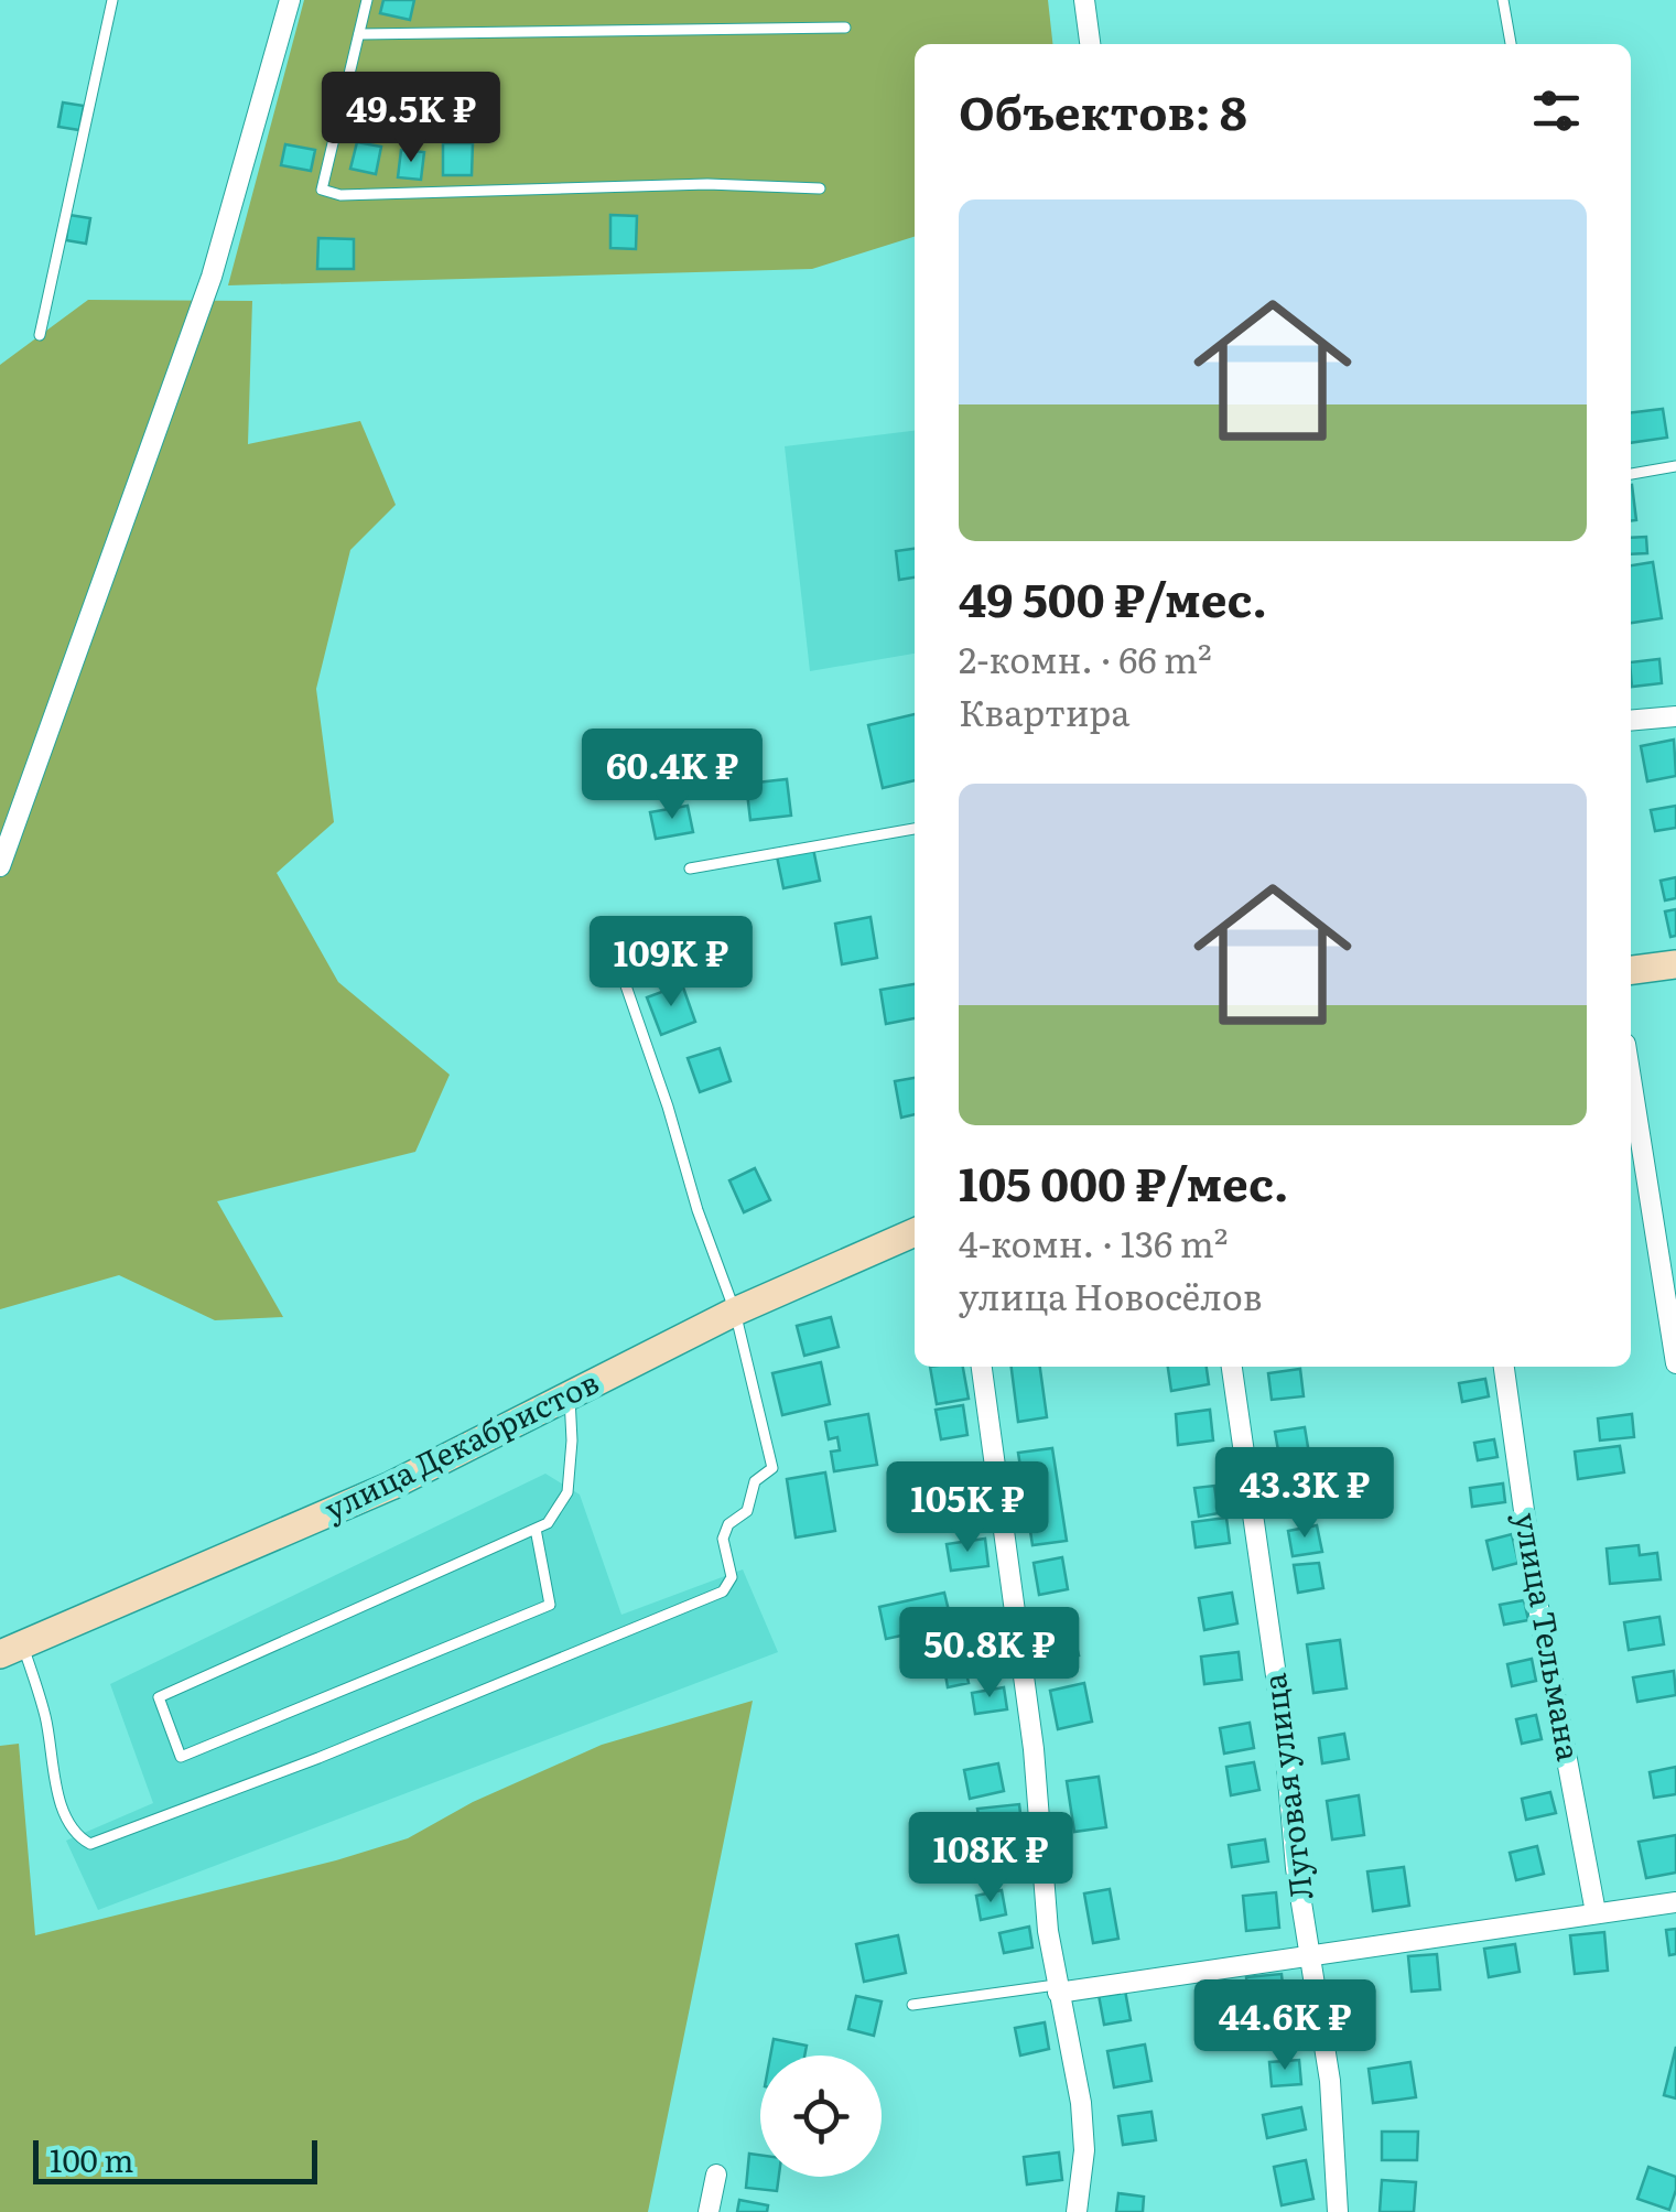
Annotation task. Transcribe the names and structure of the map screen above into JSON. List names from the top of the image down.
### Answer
{
  "streets": {
    "street": ["улица Декабристов", "улица Тельмана", "Луговая улица"]
  },
  "scale_bar": "100 m",
  "page": {
    "heading": "Объектов: 8",
    "price": [
      "49.5K ₽",
      "60.4K ₽",
      "109K ₽",
      "43.3K ₽",
      "105K ₽",
      "50.8K ₽",
      "108K ₽",
      "44.6K ₽"
    ],
    "list": [
      {
        "name": "49 500 ₽/мес.",
        "note": "2-комн. · 66 m² · Квартира"
      },
      {
        "name": "105 000 ₽/мес.",
        "note": "4-комн. · 136 m² · улица Новосёлов"
      }
    ],
    "scale": "100 m"
  }
}
